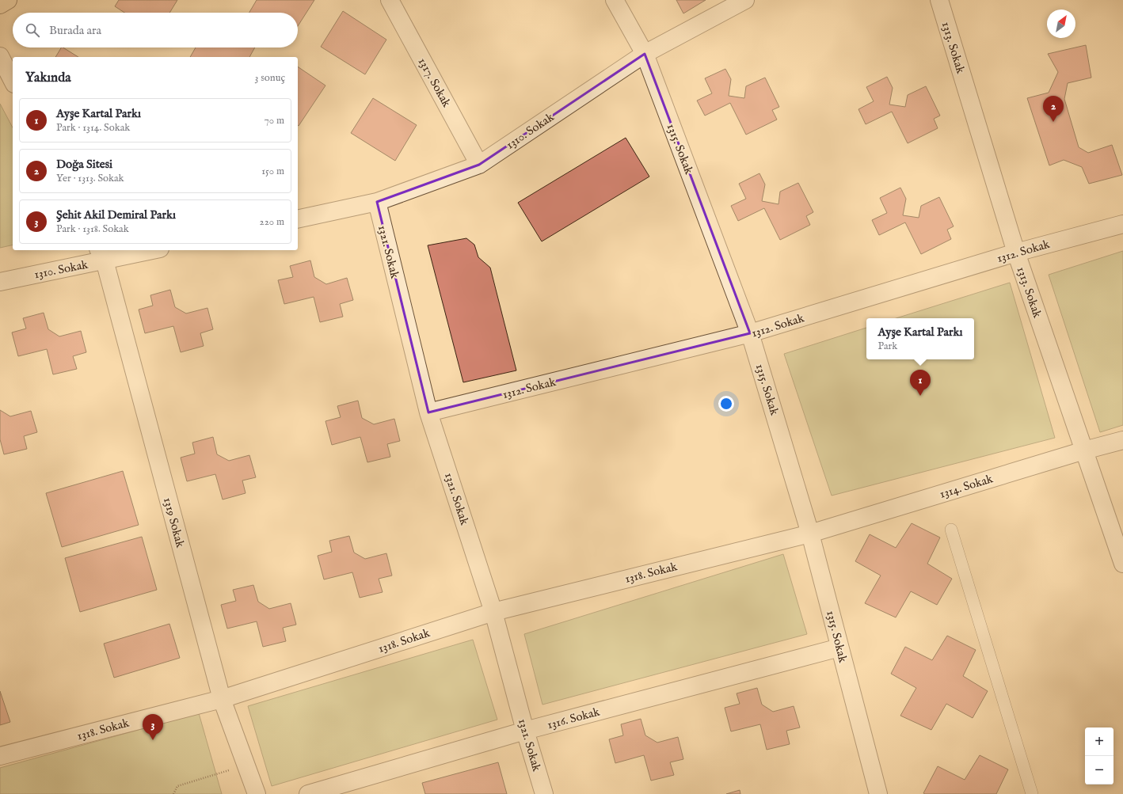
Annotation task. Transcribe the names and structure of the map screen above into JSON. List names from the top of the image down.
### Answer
{
  "streets": {
    "street": [
      "1313. Sokak",
      "1317. Sokak",
      "1310. Sokak",
      "1315. Sokak",
      "1312. Sokak",
      "1321. Sokak",
      "1314. Sokak",
      "1319 Sokak",
      "1318. Sokak",
      "1316. Sokak"
    ]
  },
  "crossings": [
    ["1313. Sokak", "1312. Sokak"],
    ["1313. Sokak", "1314. Sokak"],
    ["1317. Sokak", "1310. Sokak"],
    ["1310. Sokak", "1315. Sokak"],
    ["1310. Sokak", "1321. Sokak"],
    ["1310. Sokak", "1319 Sokak"],
    ["1315. Sokak", "1312. Sokak"],
    ["1315. Sokak", "1314. Sokak"],
    ["1315. Sokak", "1318. Sokak"],
    ["1315. Sokak", "1316. Sokak"],
    ["1312. Sokak", "1321. Sokak"],
    ["1321. Sokak", "1318. Sokak"],
    ["1321. Sokak", "1316. Sokak"],
    ["1314. Sokak", "1318. Sokak"],
    ["1319 Sokak", "1318. Sokak"]
  ],
  "north": "top right",
  "page": {
    "search": "Burada ara",
    "heading": ["Yakında", "3 sonuç"],
    "pins": ["2", "1", "3"],
    "list": [
      {
        "mark": "1",
        "name": "Ayşe Kartal Parkı",
        "note": "Park · 1314. Sokak",
        "value": "70 m"
      },
      {
        "mark": "2",
        "name": "Doğa Sitesi",
        "note": "Yer · 1313. Sokak",
        "value": "150 m"
      },
      {
        "mark": "3",
        "name": "Şehit Akil Demiral Parkı",
        "note": "Park · 1318. Sokak",
        "value": "220 m"
      }
    ],
    "popup": ["Ayşe Kartal Parkı", "Park"],
    "map_buttons": ["+", "−"]
  }
}
